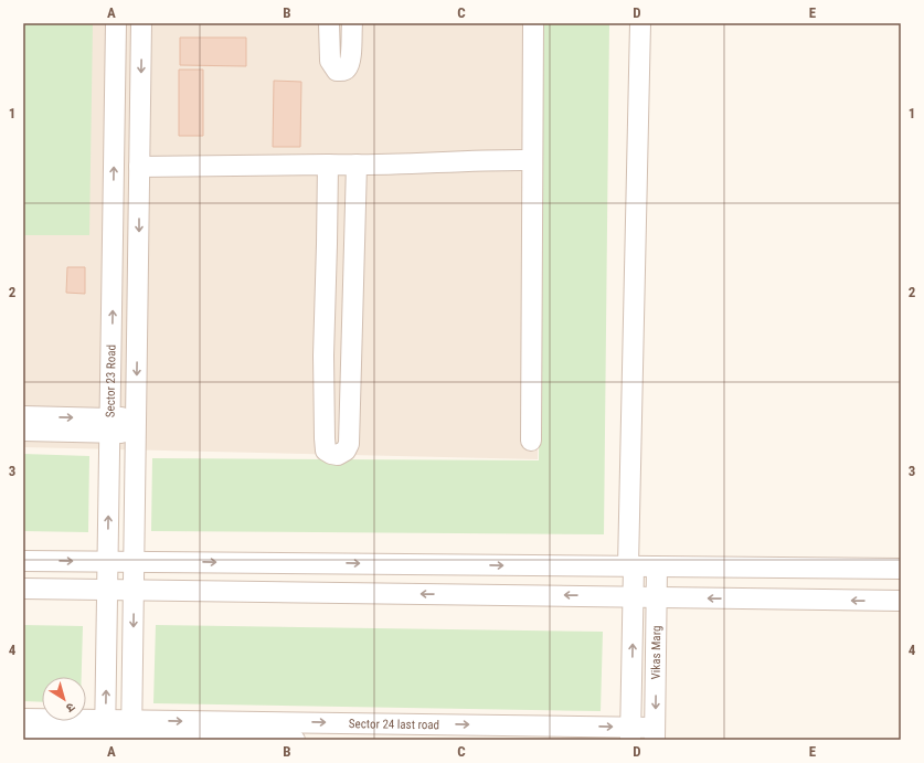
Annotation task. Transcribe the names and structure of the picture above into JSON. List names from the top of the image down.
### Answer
{
  "streets": {
    "street": ["Sector 23 Road", "Vikas Marg", "Sector 24 last road"]
  },
  "crossings": [
    ["Vikas Marg", "Sector 24 last road"]
  ],
  "north": "bottom right",
  "grid": {
    "columns": [
      "A",
      "B",
      "C",
      "D",
      "E"
    ],
    "rows": [
      "1",
      "2",
      "3",
      "4"
    ]
  }
}
